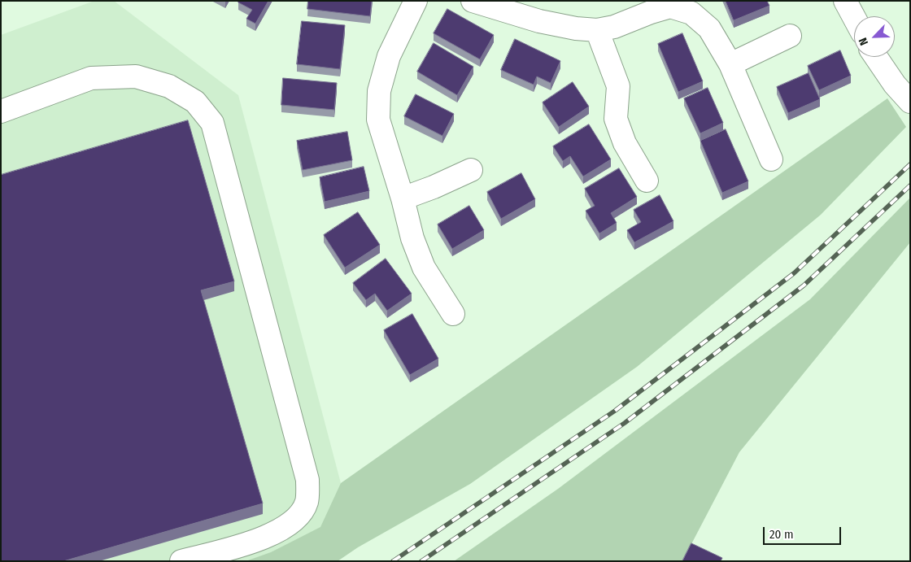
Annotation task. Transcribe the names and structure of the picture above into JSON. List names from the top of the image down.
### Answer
{
  "scale_bar": "20 m",
  "north": "bottom left"
}
